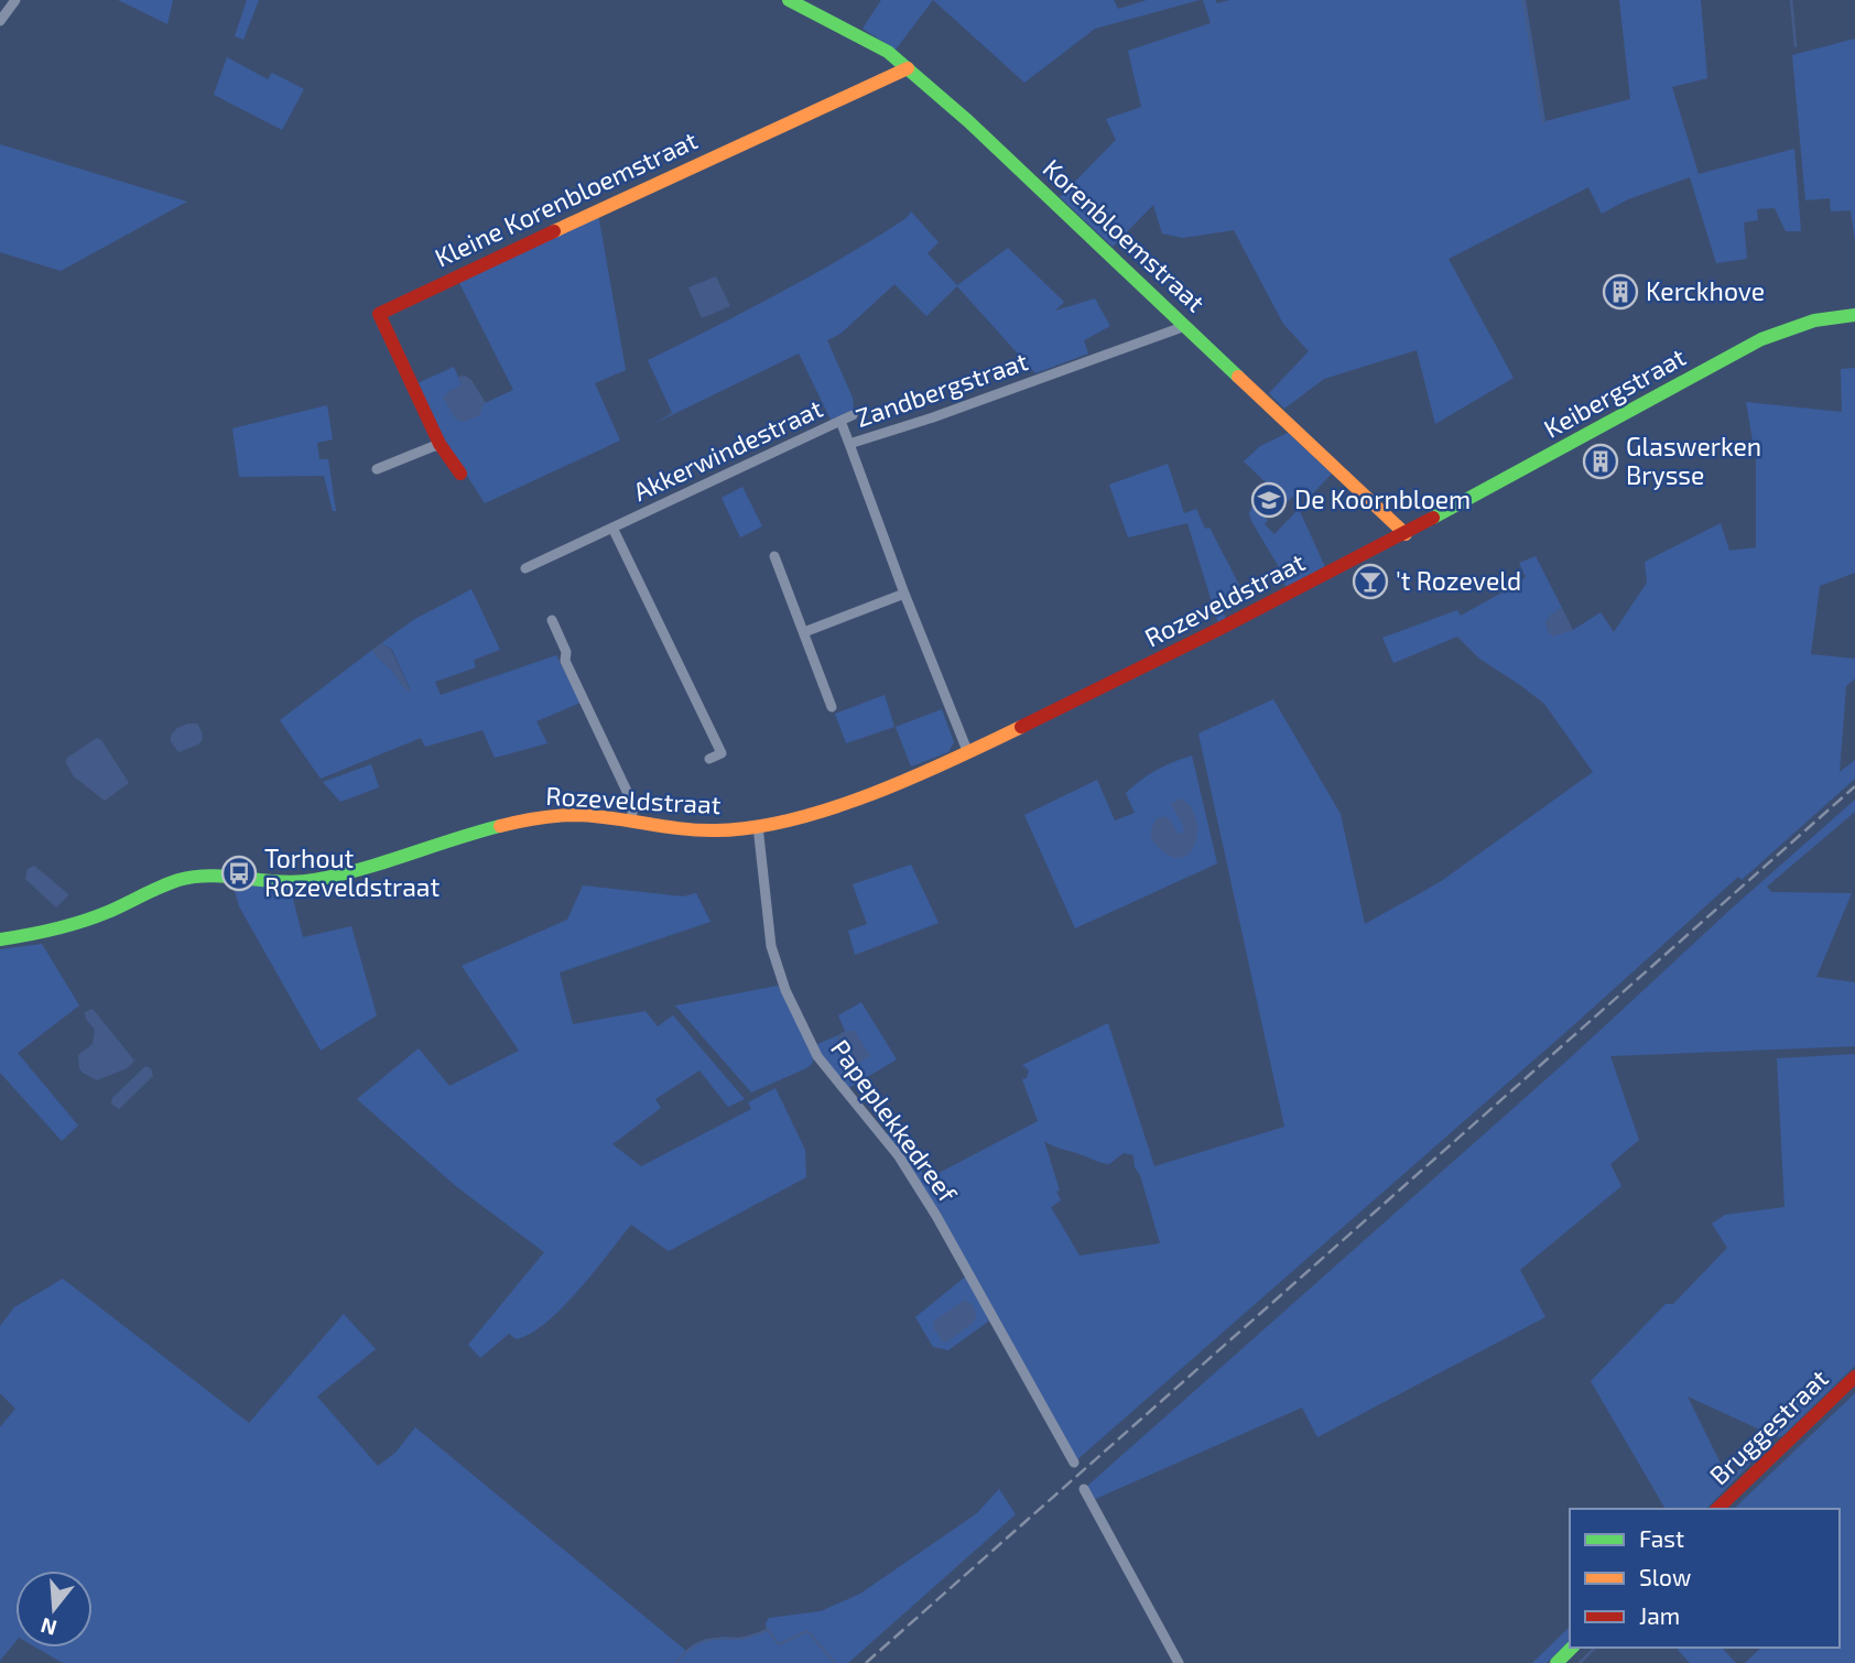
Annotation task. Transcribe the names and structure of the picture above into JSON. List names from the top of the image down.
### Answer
{
  "streets": {
    "street": [
      "Kleine Korenbloemstraat",
      "Korenbloemstraat",
      "Zandbergstraat",
      "Keibergstraat",
      "Akkerwindestraat",
      "Rozeveldstraat",
      "Papeplekkedreef",
      "Bruggestraat"
    ]
  },
  "crossings": [
    ["Kleine Korenbloemstraat", "Korenbloemstraat"],
    ["Korenbloemstraat", "Zandbergstraat"],
    ["Korenbloemstraat", "Keibergstraat"],
    ["Korenbloemstraat", "Rozeveldstraat"],
    ["Zandbergstraat", "Akkerwindestraat"],
    ["Zandbergstraat", "Rozeveldstraat"],
    ["Keibergstraat", "Rozeveldstraat"],
    ["Rozeveldstraat", "Papeplekkedreef"]
  ],
  "places": {
    "building": ["Kerckhove", "Glaswerken Brysse"],
    "school or university": ["De Koornbloem"],
    "bar": ["'t Rozeveld"],
    "bus stop": ["Torhout Rozeveldstraat"]
  },
  "legend": ["Fast", "Slow", "Jam"],
  "north": "bottom"
}
